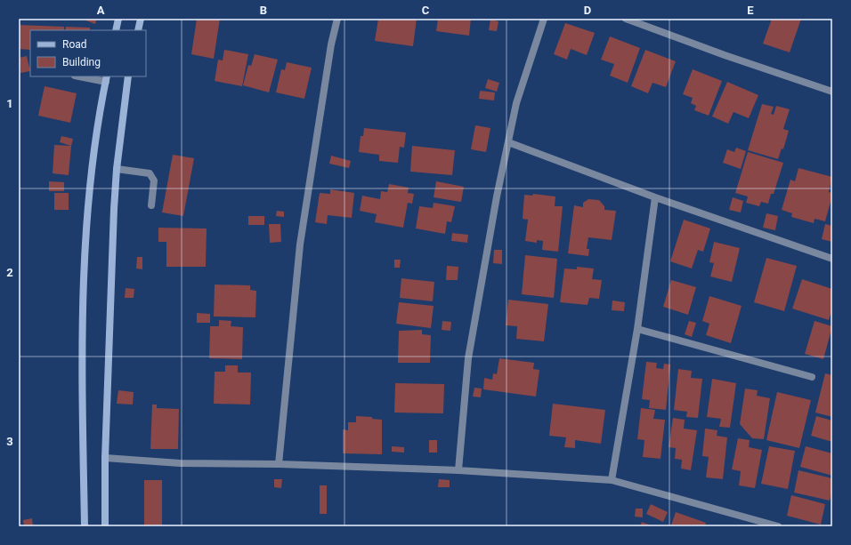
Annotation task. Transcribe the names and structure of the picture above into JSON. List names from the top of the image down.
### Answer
{
  "legend": ["Road", "Building"],
  "grid": {
    "columns": [
      "A",
      "B",
      "C",
      "D",
      "E"
    ],
    "rows": ["1", "2", "3"]
  }
}
